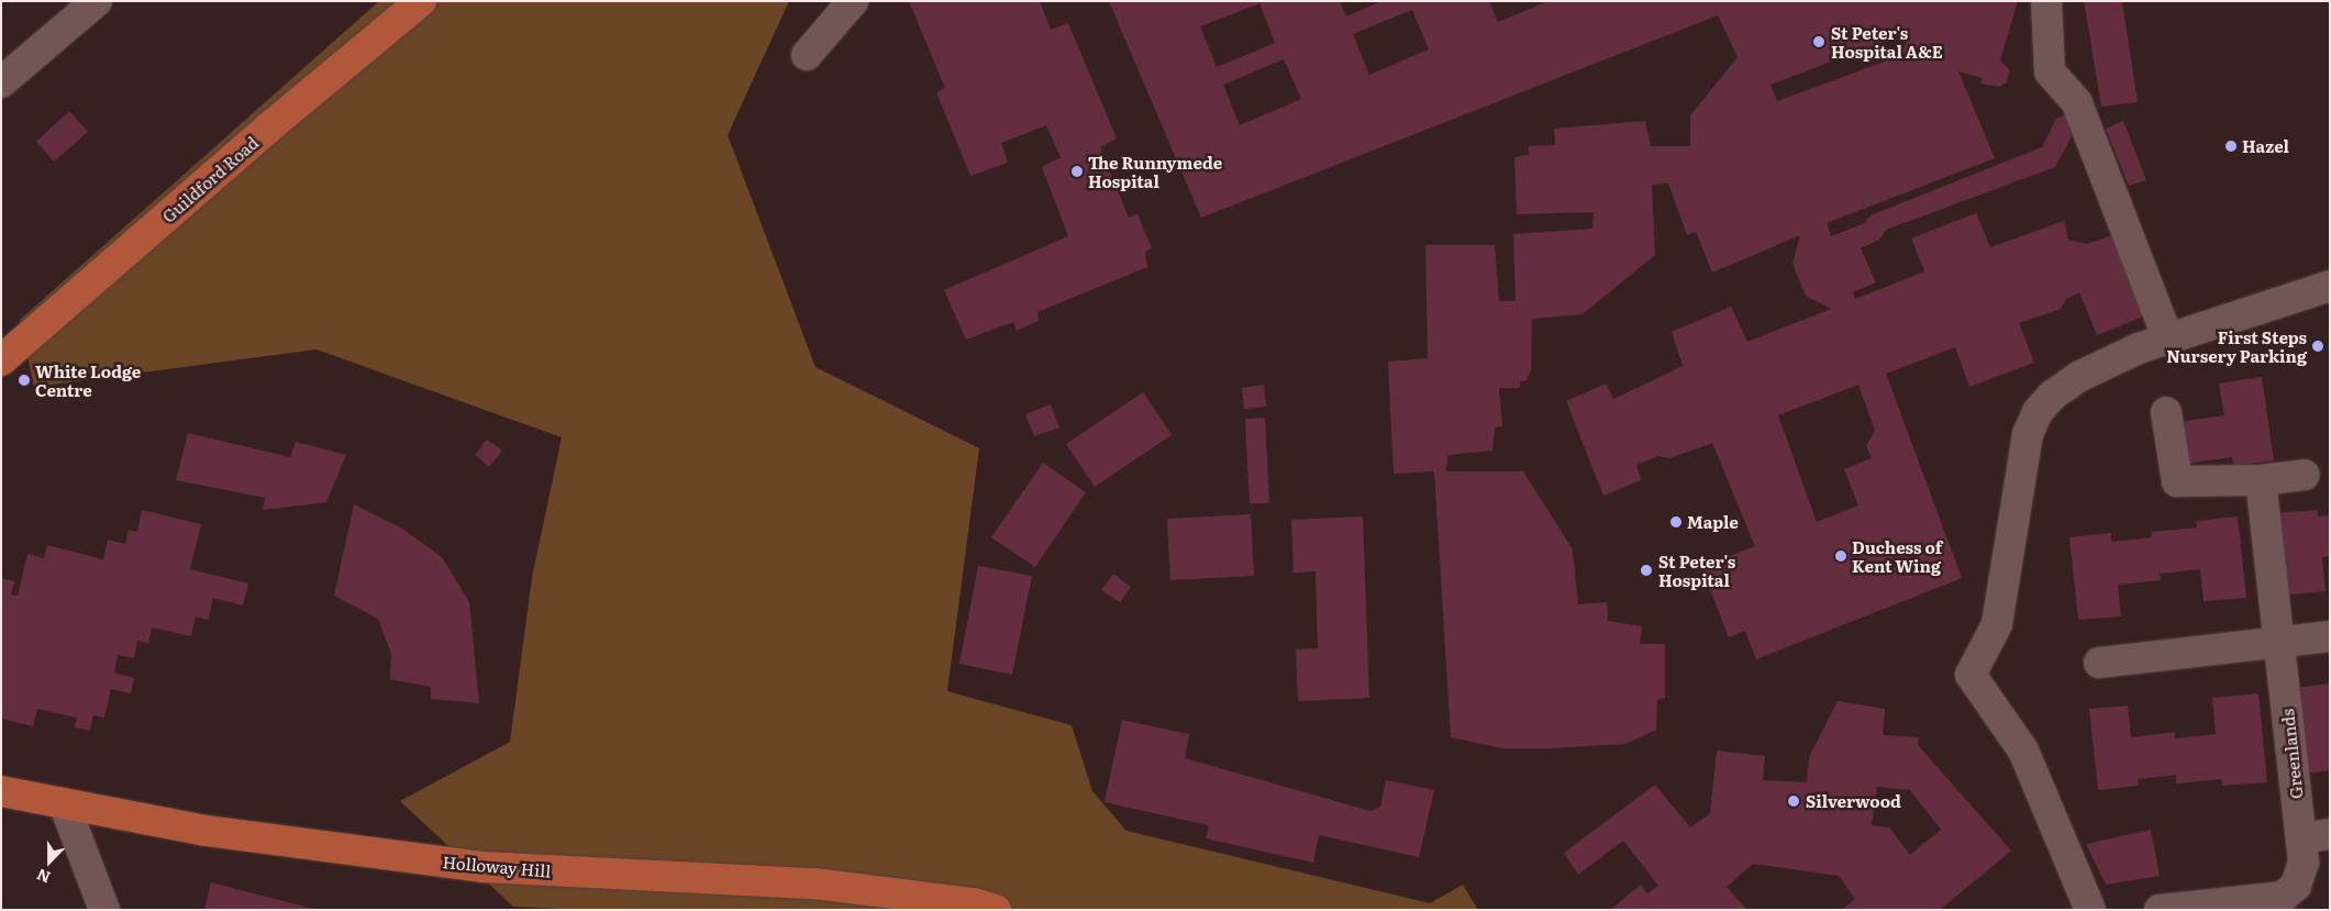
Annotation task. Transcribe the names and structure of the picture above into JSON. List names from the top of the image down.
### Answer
{
  "streets": {
    "main road": ["Guildford Road", "Holloway Hill"],
    "street": ["Greenlands"]
  },
  "places": [
    "St Peter's Hospital A&E",
    "Hazel",
    "The Runnymede Hospital",
    "First Steps Nursery Parking",
    "White Lodge Centre",
    "Maple",
    "Duchess of Kent Wing",
    "St Peter's Hospital",
    "Silverwood"
  ],
  "north": "bottom"
}
